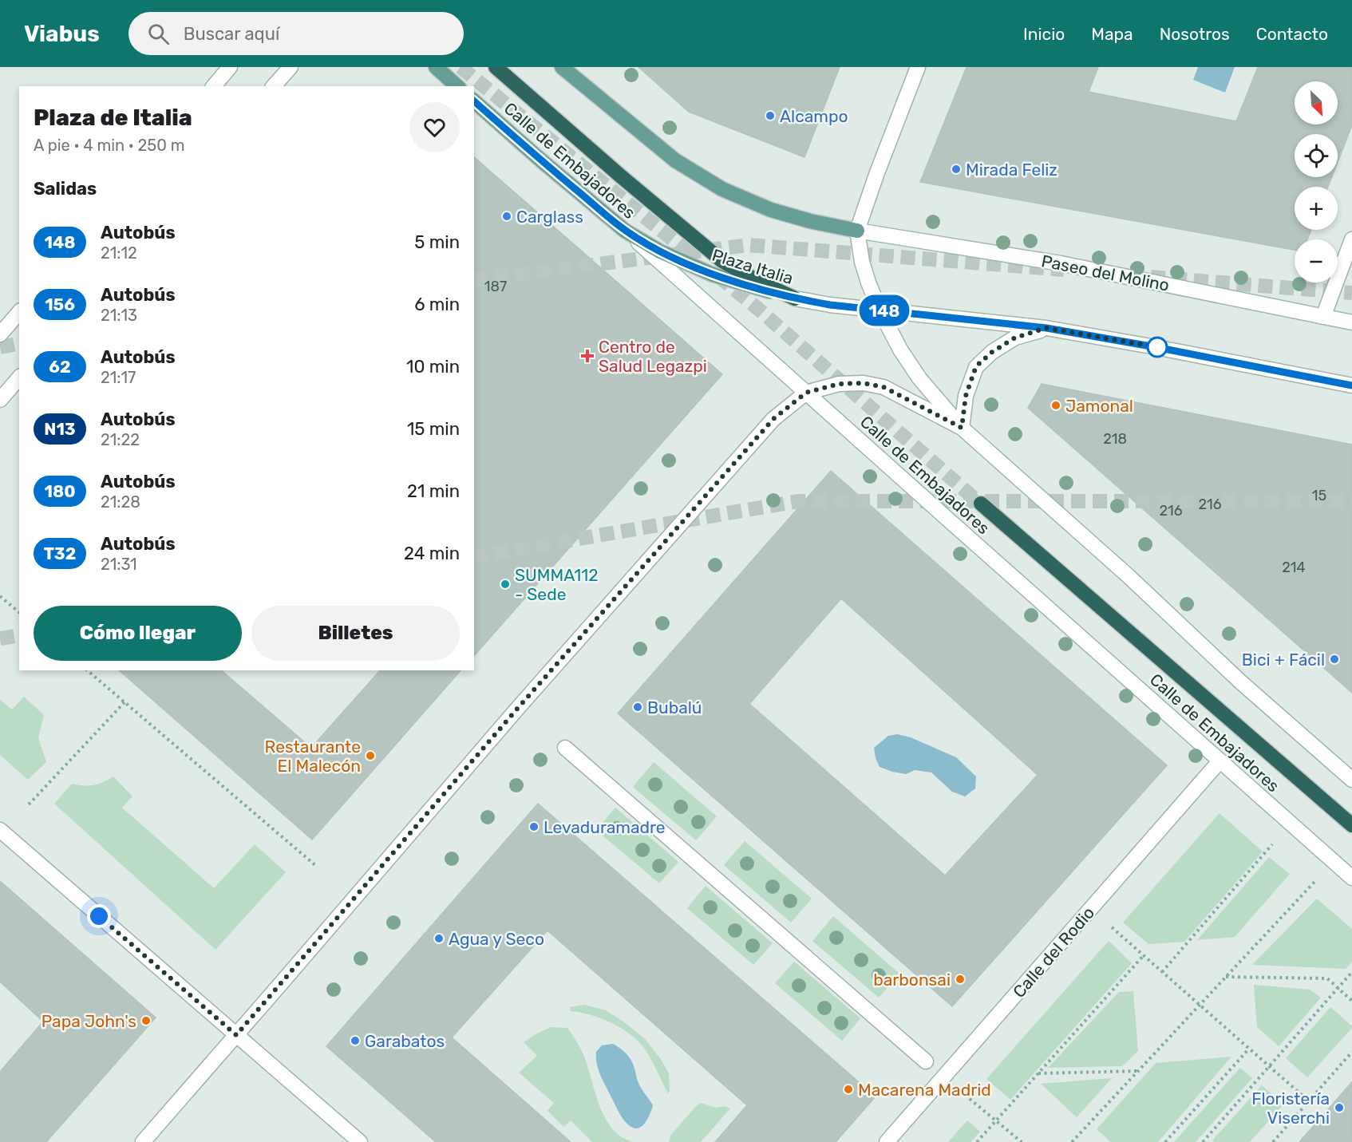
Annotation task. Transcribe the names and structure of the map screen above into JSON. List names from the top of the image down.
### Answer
{
  "streets": {
    "main road": ["Calle de Embajadores", "Plaza Italia"],
    "street": ["Paseo del Molino", "Calle del Rodio"]
  },
  "crossings": [
    ["Calle de Embajadores", "Plaza Italia"],
    ["Calle de Embajadores", "Calle del Rodio"]
  ],
  "places": {
    "other": [
      "Alcampo",
      "Mirada Feliz",
      "Carglass",
      "Jamonal",
      "SUMMA112 - Sede",
      "Bici + Fácil",
      "Bubalú",
      "Restaurante El Malecón",
      "Levaduramadre",
      "Agua y Seco",
      "barbonsai",
      "Papa John's",
      "Garabatos",
      "Macarena Madrid",
      "Floristería Viserchi"
    ],
    "health": ["Centro de Salud Legazpi"]
  },
  "lines": ["bus line 148"],
  "house_numbers": [
    "187",
    "218",
    "15",
    "216",
    "216",
    "214"
  ],
  "north": "bottom right",
  "page": {
    "header": "Viabus",
    "search": "Buscar aquí",
    "nav": [
      "Inicio",
      "Mapa",
      "Nosotros",
      "Contacto"
    ],
    "on_map": "148",
    "map_buttons": ["+", "−"],
    "heading": [
      ["Plaza de Italia", "A pie · 4 min · 250 m"],
      "Salidas"
    ],
    "list": [
      {
        "mark": "148",
        "name": "Autobús",
        "note": "21:12",
        "value": "5 min"
      },
      {
        "mark": "156",
        "name": "Autobús",
        "note": "21:13",
        "value": "6 min"
      },
      {
        "mark": "62",
        "name": "Autobús",
        "note": "21:17",
        "value": "10 min"
      },
      {
        "mark": "N13",
        "name": "Autobús",
        "note": "21:22",
        "value": "15 min"
      },
      {
        "mark": "180",
        "name": "Autobús",
        "note": "21:28",
        "value": "21 min"
      },
      {
        "mark": "T32",
        "name": "Autobús",
        "note": "21:31",
        "value": "24 min"
      }
    ],
    "buttons": ["Cómo llegar", "Billetes"]
  }
}
